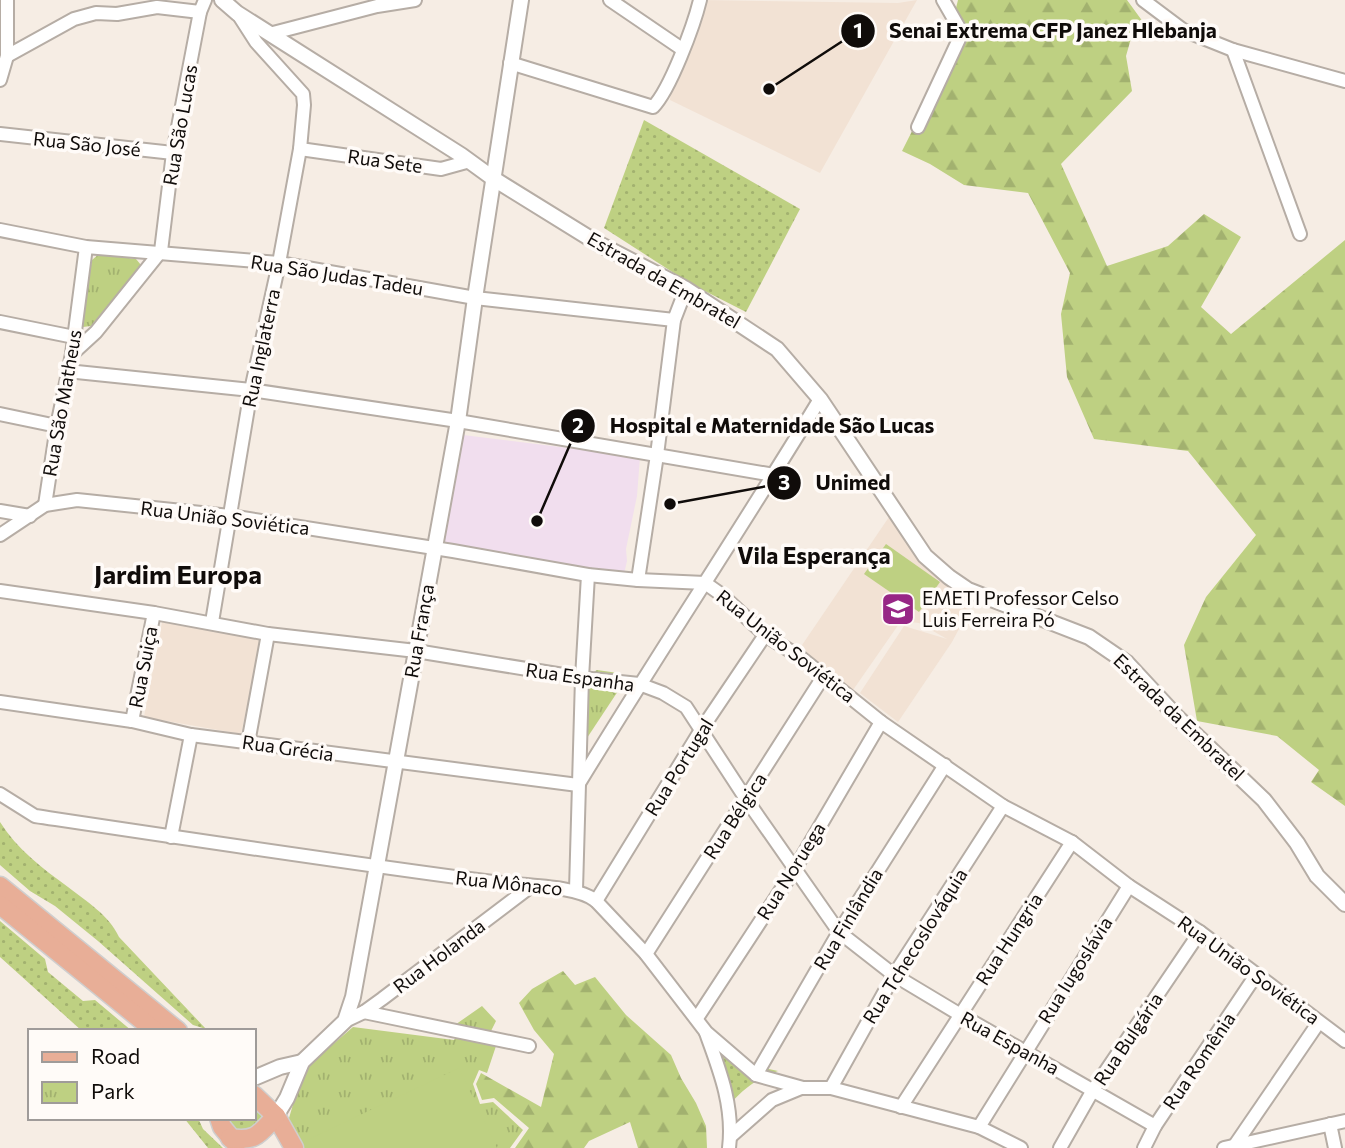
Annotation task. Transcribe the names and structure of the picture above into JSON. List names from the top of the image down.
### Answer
{
  "streets": {
    "street": [
      "Rua São Lucas",
      "Rua São José",
      "Rua Sete",
      "Rua São Judas Tadeu",
      "Estrada da Embratel",
      "Rua Inglaterra",
      "Rua São Matheus",
      "Rua União Soviética",
      "Rua França",
      "Rua Suiça",
      "Rua Espanha",
      "Rua Grécia",
      "Rua Portugal",
      "Rua Bélgica",
      "Rua Noruega",
      "Rua Mônaco",
      "Rua Finlândia",
      "Rua Hungria",
      "Rua Tchecoslováquia",
      "Rua Holanda",
      "Rua Iugoslávia",
      "Rua Bulgária",
      "Rua Romênia"
    ]
  },
  "crossings": [
    ["Rua São Lucas", "Rua São José"],
    ["Rua São Lucas", "Rua São Judas Tadeu"],
    ["Rua Sete", "Estrada da Embratel"],
    ["Rua Sete", "Rua Inglaterra"],
    ["Rua São Judas Tadeu", "Rua Inglaterra"],
    ["Rua São Judas Tadeu", "Rua São Matheus"],
    ["Rua São Judas Tadeu", "Rua França"],
    ["Estrada da Embratel", "Rua Inglaterra"],
    ["Estrada da Embratel", "Rua França"],
    ["Rua Inglaterra", "Rua União Soviética"],
    ["Rua Inglaterra", "Rua Espanha"],
    ["Rua São Matheus", "Rua União Soviética"],
    ["Rua União Soviética", "Rua França"],
    ["Rua União Soviética", "Rua Portugal"],
    ["Rua União Soviética", "Rua Bélgica"],
    ["Rua União Soviética", "Rua Noruega"],
    ["Rua União Soviética", "Rua Finlândia"],
    ["Rua União Soviética", "Rua Hungria"],
    ["Rua União Soviética", "Rua Tchecoslováquia"],
    ["Rua União Soviética", "Rua Iugoslávia"],
    ["Rua União Soviética", "Rua Bulgária"],
    ["Rua União Soviética", "Rua Romênia"],
    ["Rua França", "Rua Espanha"],
    ["Rua França", "Rua Grécia"],
    ["Rua França", "Rua Mônaco"],
    ["Rua França", "Rua Holanda"],
    ["Rua Suiça", "Rua Espanha"],
    ["Rua Suiça", "Rua Grécia"],
    ["Rua Espanha", "Rua Portugal"],
    ["Rua Espanha", "Rua Bélgica"],
    ["Rua Espanha", "Rua Noruega"],
    ["Rua Espanha", "Rua Finlândia"],
    ["Rua Espanha", "Rua Hungria"],
    ["Rua Espanha", "Rua Tchecoslováquia"],
    ["Rua Espanha", "Rua Iugoslávia"],
    ["Rua Espanha", "Rua Bulgária"],
    ["Rua Espanha", "Rua Romênia"],
    ["Rua Portugal", "Rua Mônaco"],
    ["Rua Bélgica", "Rua Mônaco"],
    ["Rua Noruega", "Rua Mônaco"],
    ["Rua Mônaco", "Rua Finlândia"],
    ["Rua Mônaco", "Rua Hungria"],
    ["Rua Mônaco", "Rua Tchecoslováquia"],
    ["Rua Mônaco", "Rua Holanda"],
    ["Rua Mônaco", "Rua Iugoslávia"]
  ],
  "districts": ["Vila Esperança", "Jardim Europa"],
  "places": {
    "other": ["Senai Extrema CFP Janez Hlebanja", "Unimed", "Hospital e Maternidade São Lucas"],
    "school or university": ["EMETI Professor Celso Luis Ferreira Pó"]
  },
  "legend": ["Road", "Park"]
}
